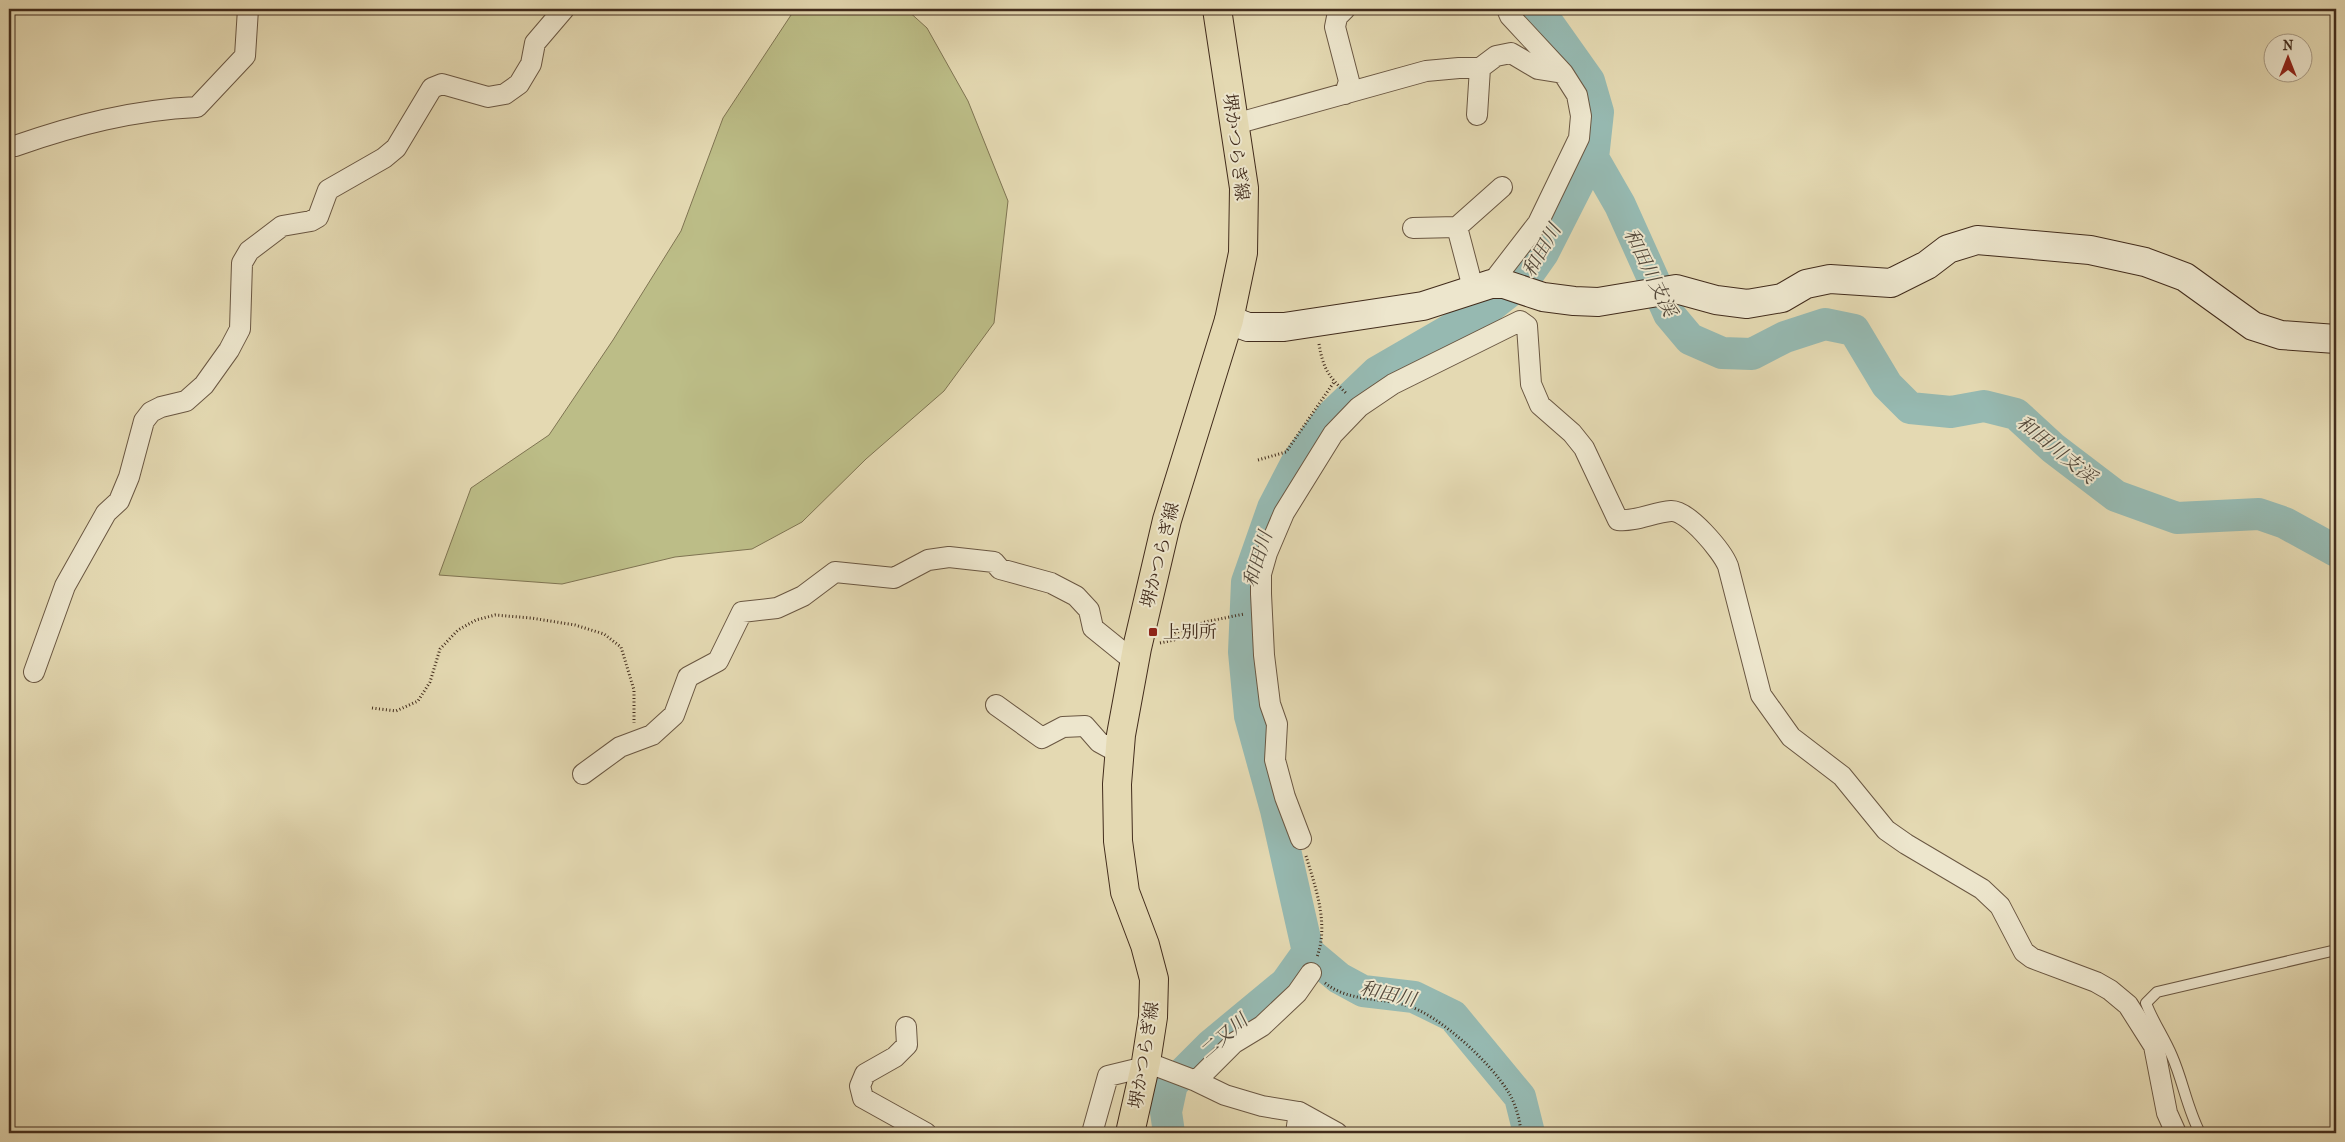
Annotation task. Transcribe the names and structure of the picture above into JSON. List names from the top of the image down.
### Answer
{
  "streets": {
    "main road": ["堺かつらぎ線"]
  },
  "water": ["和田川", "和田川支渓", "二又川"],
  "places": {
    "transit": ["上別所"]
  },
  "north": "top"
}
